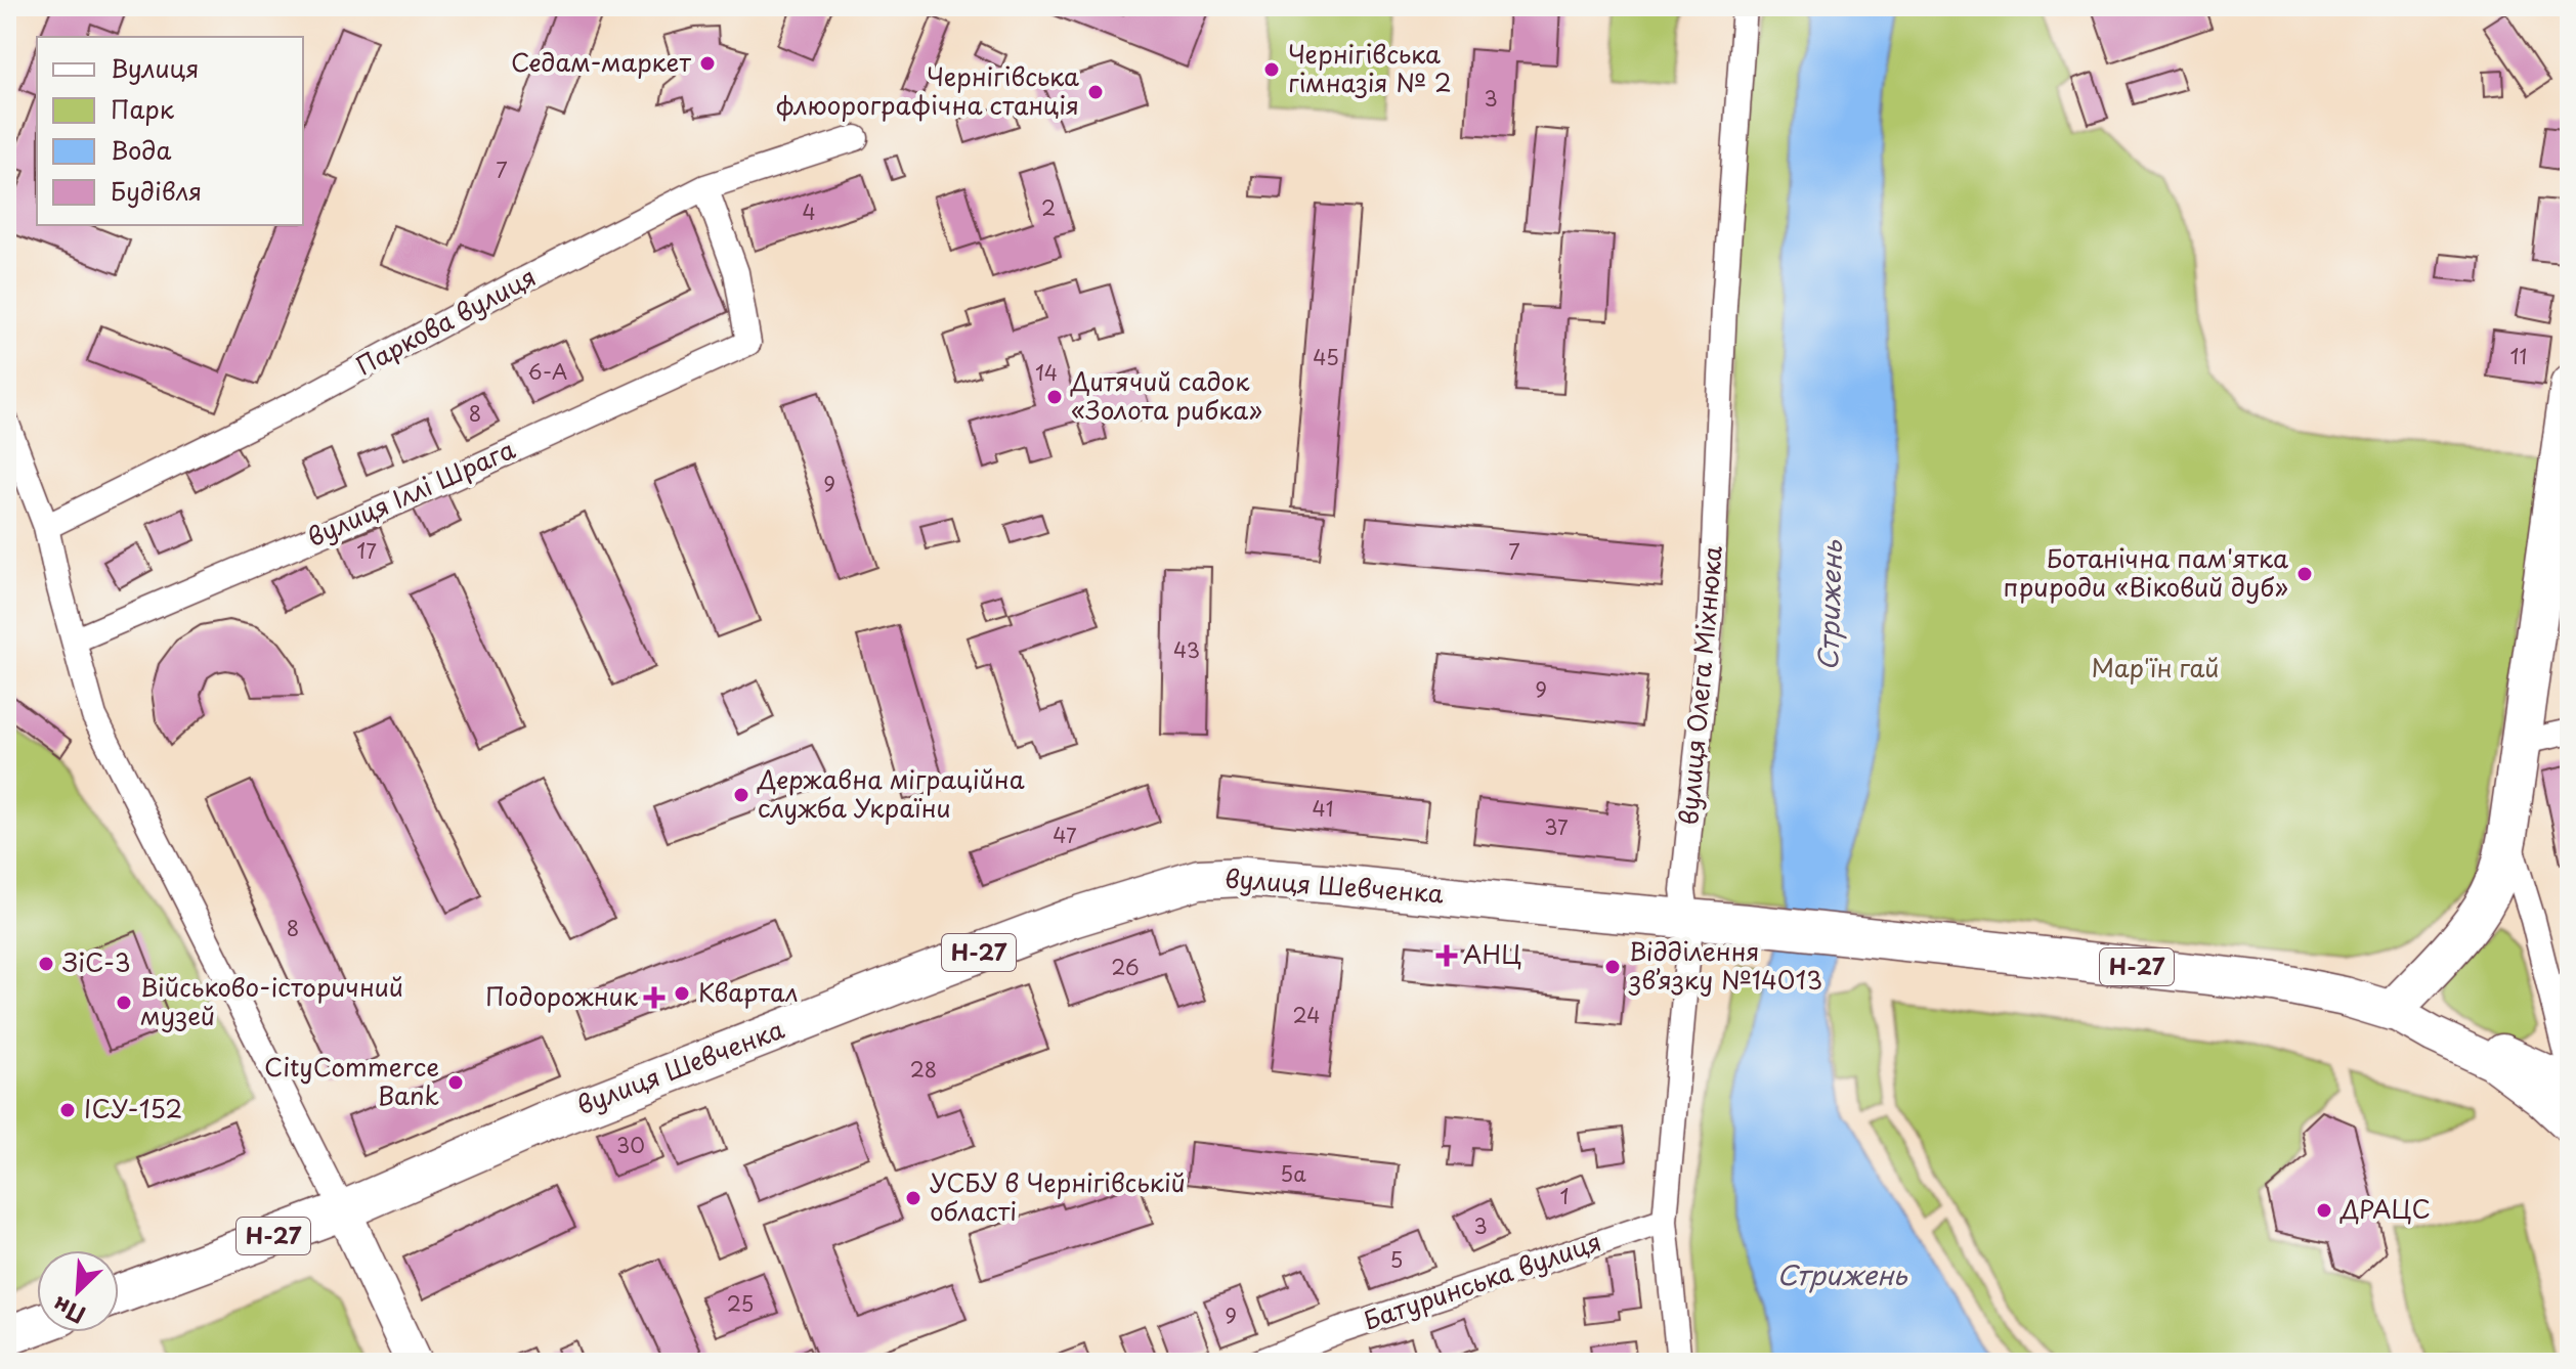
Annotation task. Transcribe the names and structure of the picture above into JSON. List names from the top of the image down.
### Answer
{
  "streets": {
    "main road": ["вулиця Шевченка", "Н-27"],
    "street": [
      "Паркова вулиця",
      "вулиця Іллі Шрага",
      "вулиця Олега Міхнюка",
      "Батуринська вулиця"
    ]
  },
  "crossings": [
    ["Паркова вулиця", "вулиця Іллі Шрага"],
    ["вулиця Олега Міхнюка", "вулиця Шевченка"],
    ["вулиця Олега Міхнюка", "Батуринська вулиця"],
    ["вулиця Шевченка", "Н-27"]
  ],
  "water": ["Стрижень"],
  "parks": ["Мар'їн гай"],
  "places": {
    "other": [
      "Седам-маркет",
      "Чернігівська гімназія № 2",
      "Чернігівська флюорографічна станція",
      "Дитячий садок «Золота рибка»",
      "Ботанічна пам'ятка природи «Віковий дуб»",
      "Державна міграційна служба України",
      "ЗіС-3",
      "Відділення зв’язку №14013",
      "Квартал",
      "Військово-історичний музей",
      "CityCommerce Bank",
      "ІСУ-152",
      "УСБУ в Чернігівській області",
      "ДРАЦС"
    ],
    "health": ["АНЦ", "Подорожник"]
  },
  "house_numbers": [
    "3",
    "7",
    "2",
    "4",
    "11",
    "45",
    "6-А",
    "14",
    "8",
    "9",
    "17",
    "7",
    "43",
    "9",
    "41",
    "37",
    "47",
    "8",
    "26",
    "24",
    "28",
    "30",
    "5а",
    "1",
    "3",
    "5",
    "25",
    "9"
  ],
  "legend": [
    "Вулиця",
    "Парк",
    "Вода",
    "Будівля"
  ],
  "north": "bottom left"
}
